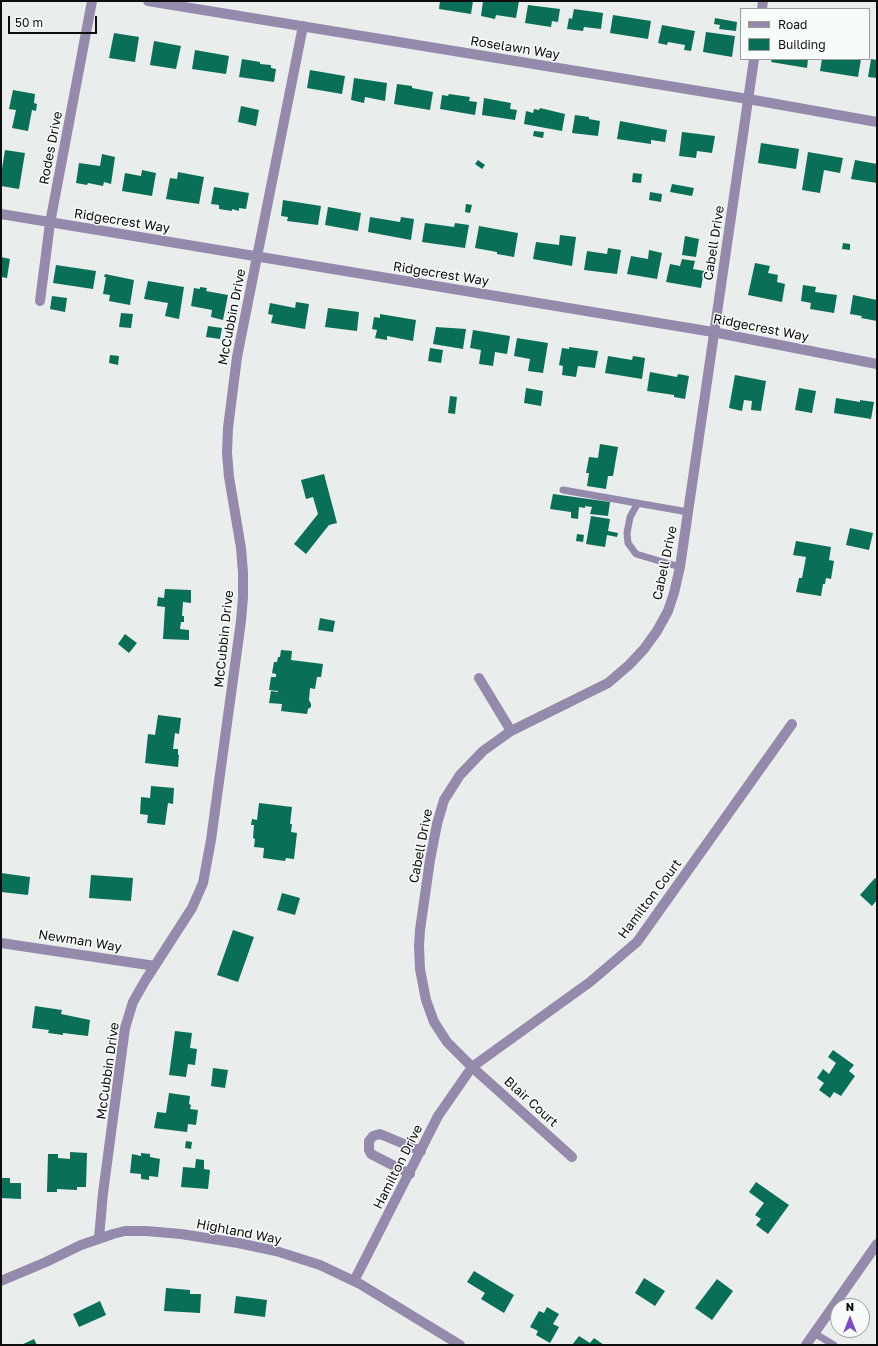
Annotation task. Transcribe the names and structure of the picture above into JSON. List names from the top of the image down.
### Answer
{
  "streets": {
    "street": [
      "Roselawn Way",
      "Rodes Drive",
      "Ridgecrest Way",
      "Cabell Drive",
      "McCubbin Drive",
      "Hamilton Court",
      "Newman Way",
      "Blair Court",
      "Hamilton Drive",
      "Highland Way"
    ]
  },
  "crossings": [
    ["Roselawn Way", "Cabell Drive"],
    ["Roselawn Way", "McCubbin Drive"],
    ["Rodes Drive", "Ridgecrest Way"],
    ["Ridgecrest Way", "Cabell Drive"],
    ["Ridgecrest Way", "McCubbin Drive"],
    ["Cabell Drive", "Hamilton Court"],
    ["Cabell Drive", "Blair Court"],
    ["Cabell Drive", "Hamilton Drive"],
    ["McCubbin Drive", "Newman Way"],
    ["McCubbin Drive", "Highland Way"],
    ["Hamilton Court", "Blair Court"],
    ["Hamilton Court", "Hamilton Drive"],
    ["Blair Court", "Hamilton Drive"],
    ["Hamilton Drive", "Highland Way"]
  ],
  "legend": ["Road", "Building"],
  "scale_bar": "50 m",
  "north": "top"
}
